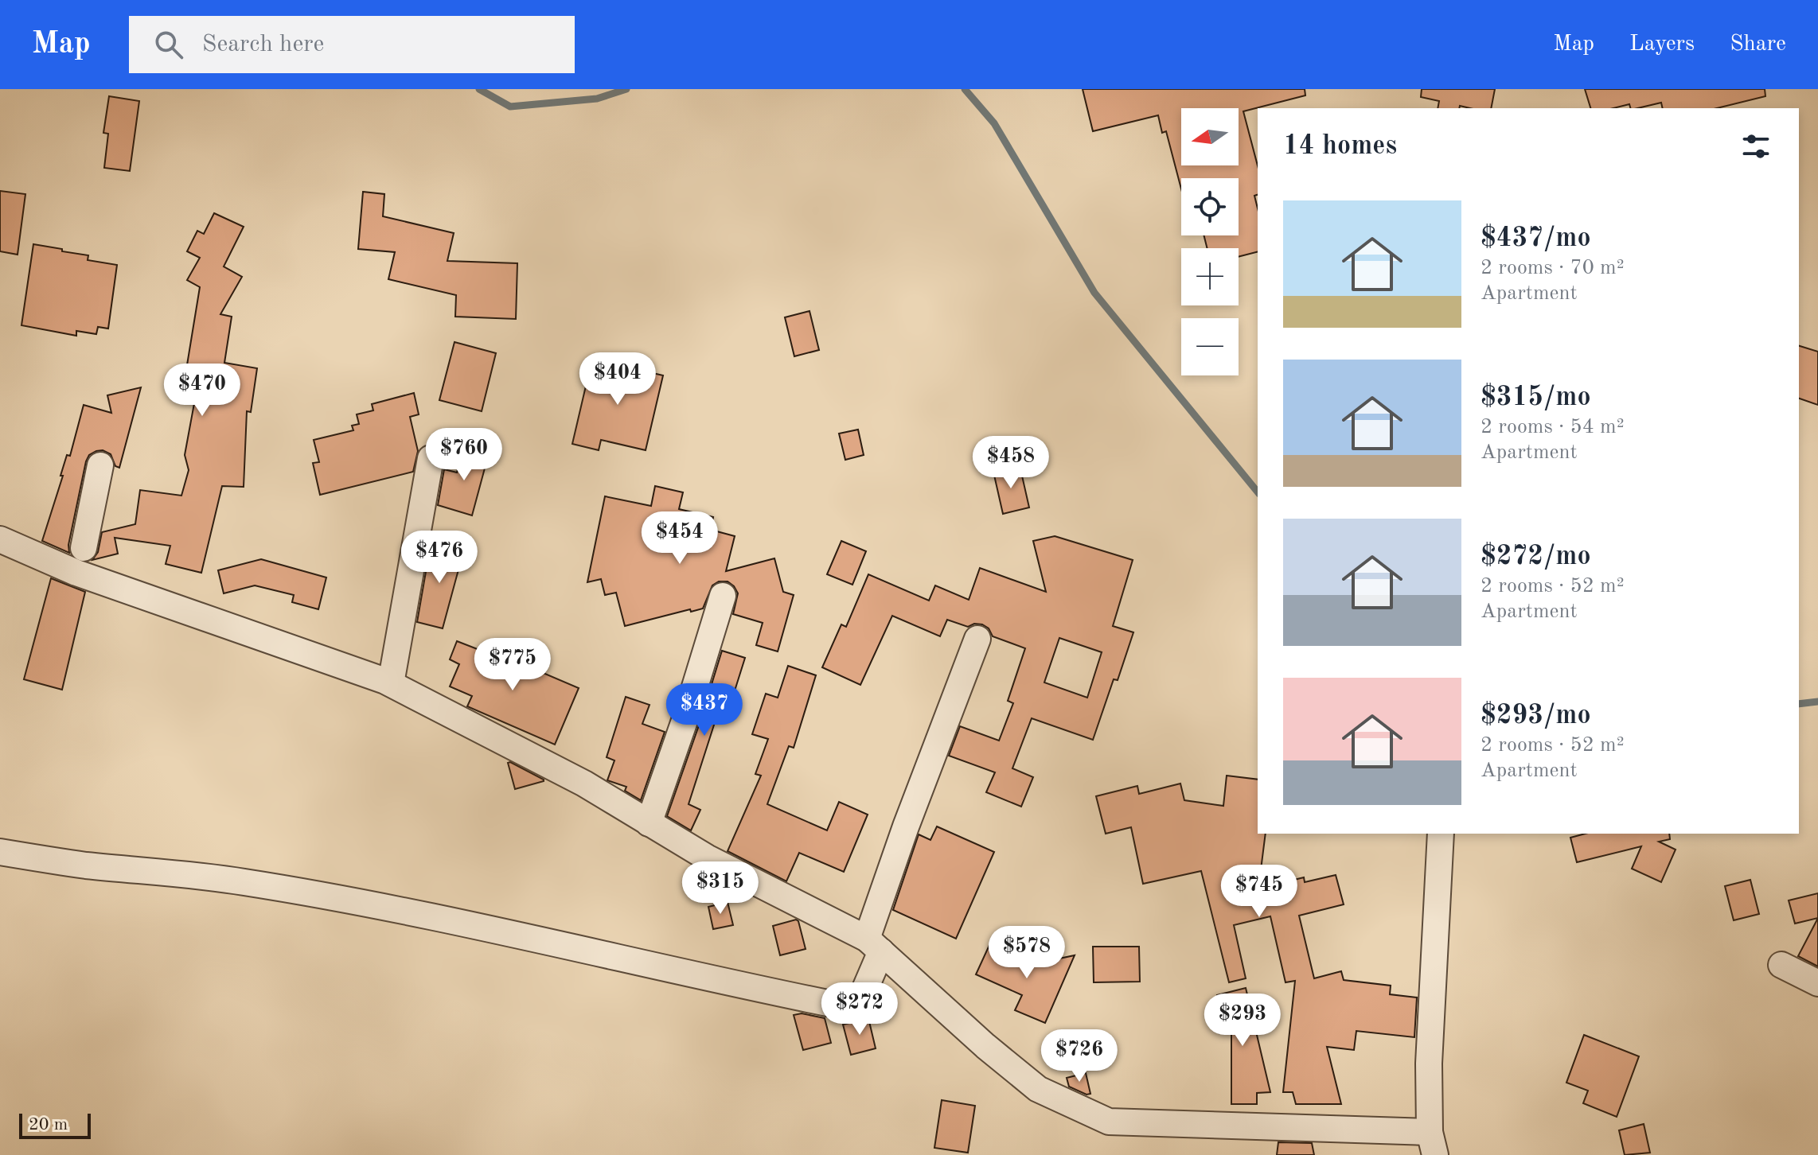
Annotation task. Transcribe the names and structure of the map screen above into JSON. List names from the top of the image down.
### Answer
{
  "scale_bar": "20 m",
  "north": "left",
  "page": {
    "header": "Map",
    "search": "Search here",
    "nav": ["Map", "Layers", "Share"],
    "map_buttons": ["+", "−"],
    "heading": "14 homes",
    "list": [
      {
        "name": "$437/mo",
        "note": "2 rooms · 70 m² · Apartment"
      },
      {
        "name": "$315/mo",
        "note": "2 rooms · 54 m² · Apartment"
      },
      {
        "name": "$272/mo",
        "note": "2 rooms · 52 m² · Apartment"
      },
      {
        "name": "$293/mo",
        "note": "2 rooms · 52 m² · Apartment"
      }
    ],
    "price": [
      "$404",
      "$470",
      "$760",
      "$458",
      "$454",
      "$476",
      "$775",
      "$437",
      "$315",
      "$745",
      "$578",
      "$272",
      "$293",
      "$726"
    ],
    "scale": "20 m"
  }
}
